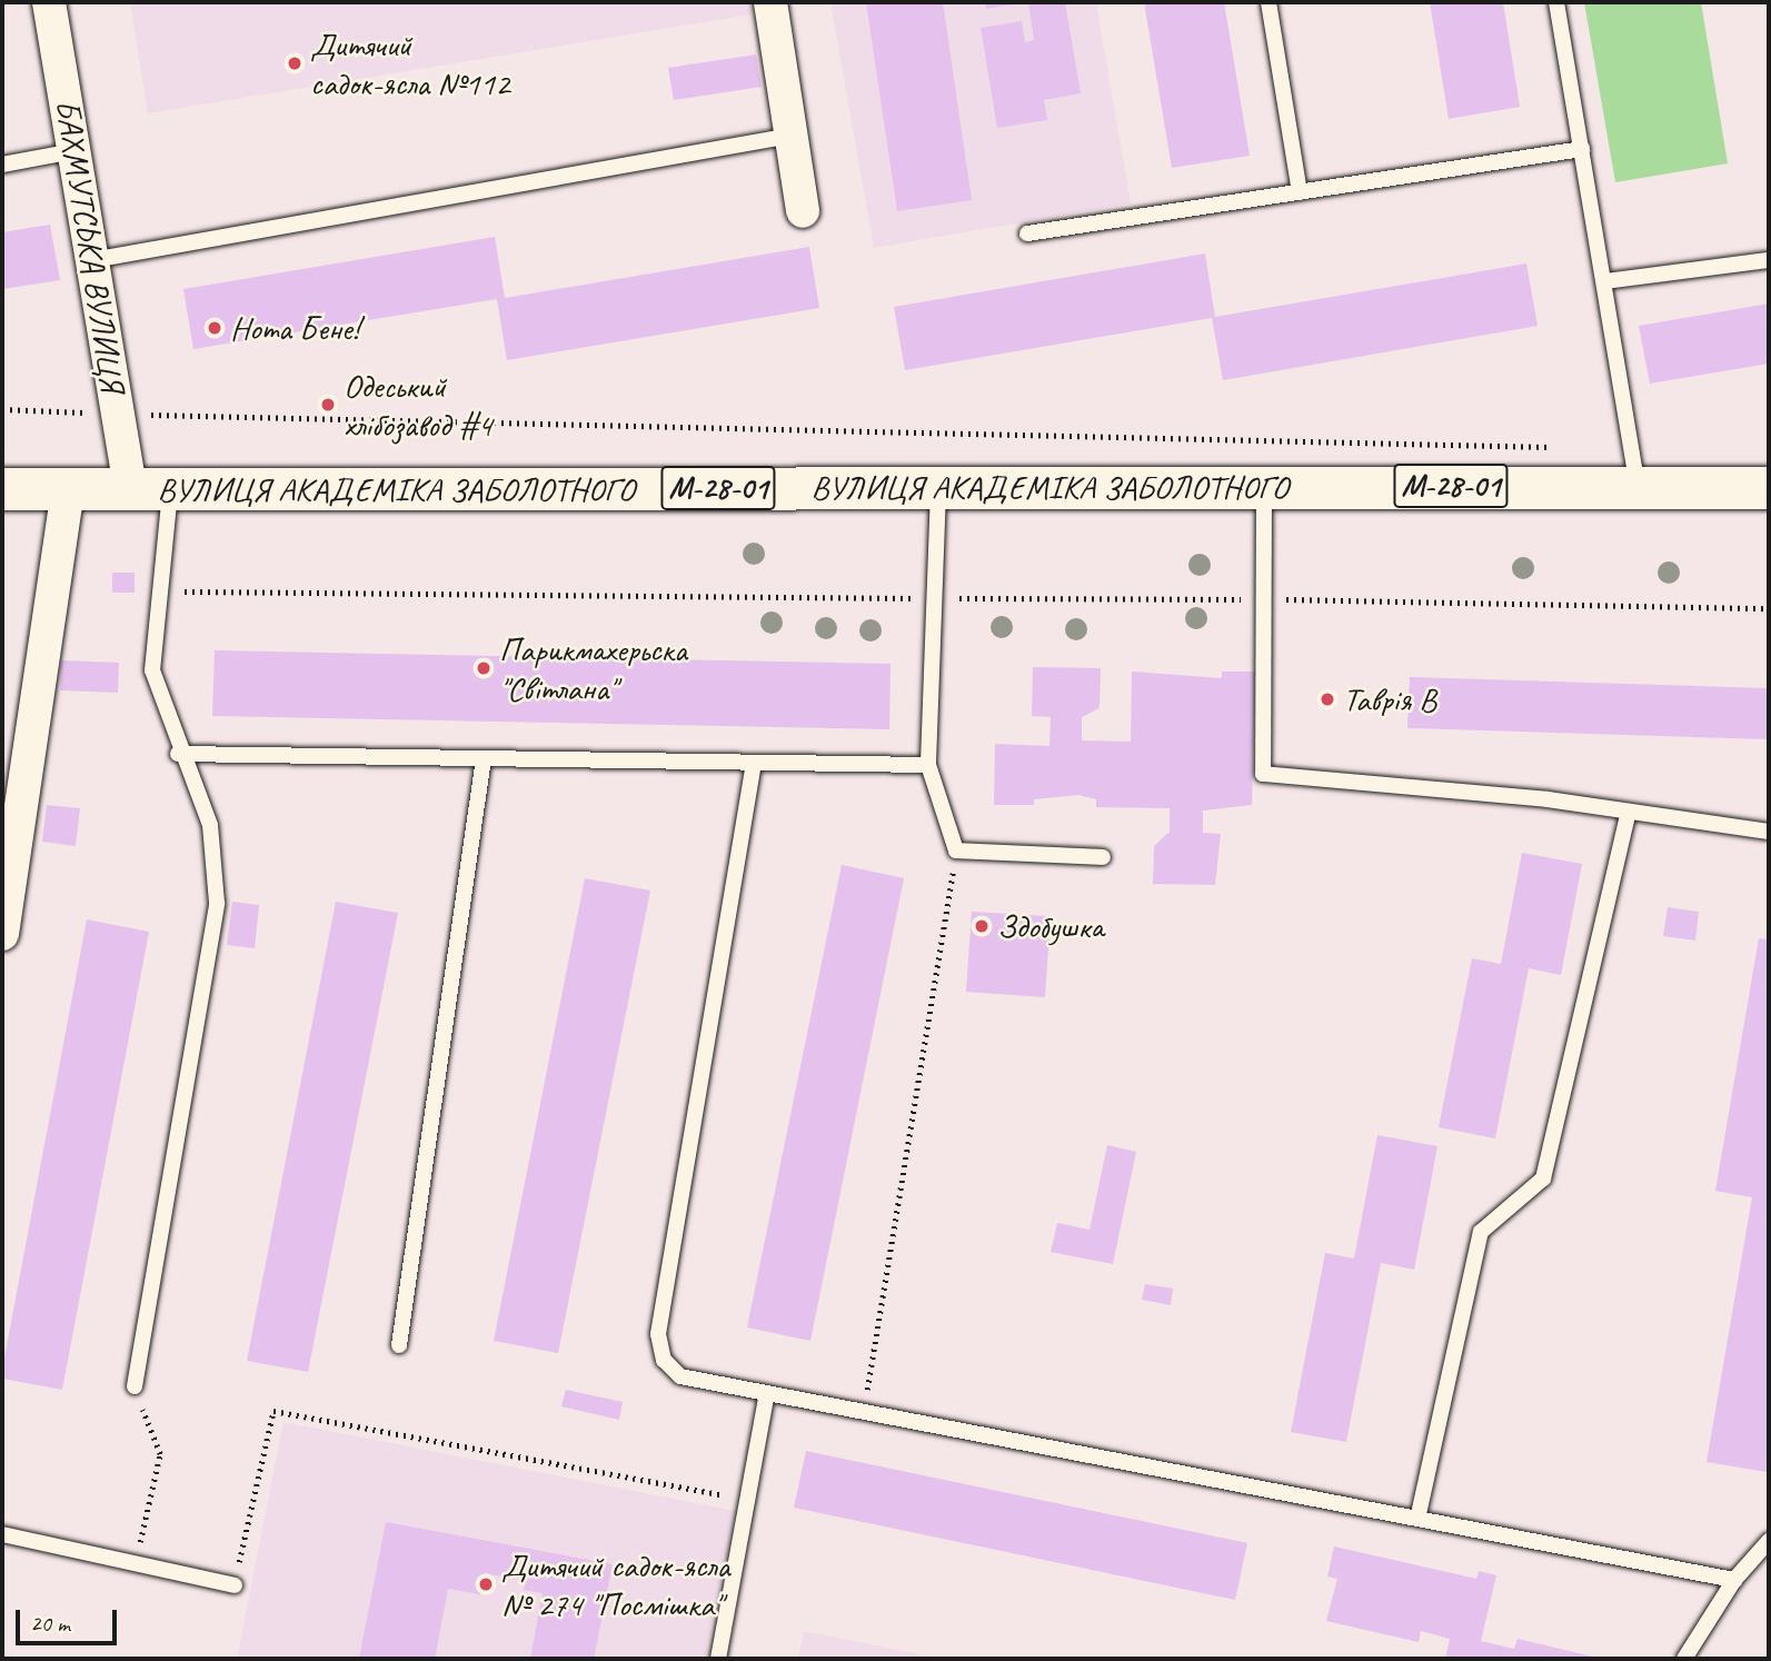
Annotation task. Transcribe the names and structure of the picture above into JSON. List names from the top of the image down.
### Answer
{
  "streets": {
    "highway": ["М-28-01", "ВУЛИЦЯ АКАДЕМІКА ЗАБОЛОТНОГО"],
    "street": ["БАХМУТСЬКА ВУЛИЦЯ"]
  },
  "crossings": [
    ["БАХМУТСЬКА ВУЛИЦЯ", "ВУЛИЦЯ АКАДЕМІКА ЗАБОЛОТНОГО"]
  ],
  "places": [
    "Дитячий садок-ясла №112",
    "Нота Бене!",
    "Одеський хлібозавод #4",
    "Парикмахерьска \"Світлана\"",
    "Таврія В",
    "Здобушка",
    "Дитячий садок-ясла № 274 \"Посмішка\""
  ],
  "scale_bar": "20 m"
}
